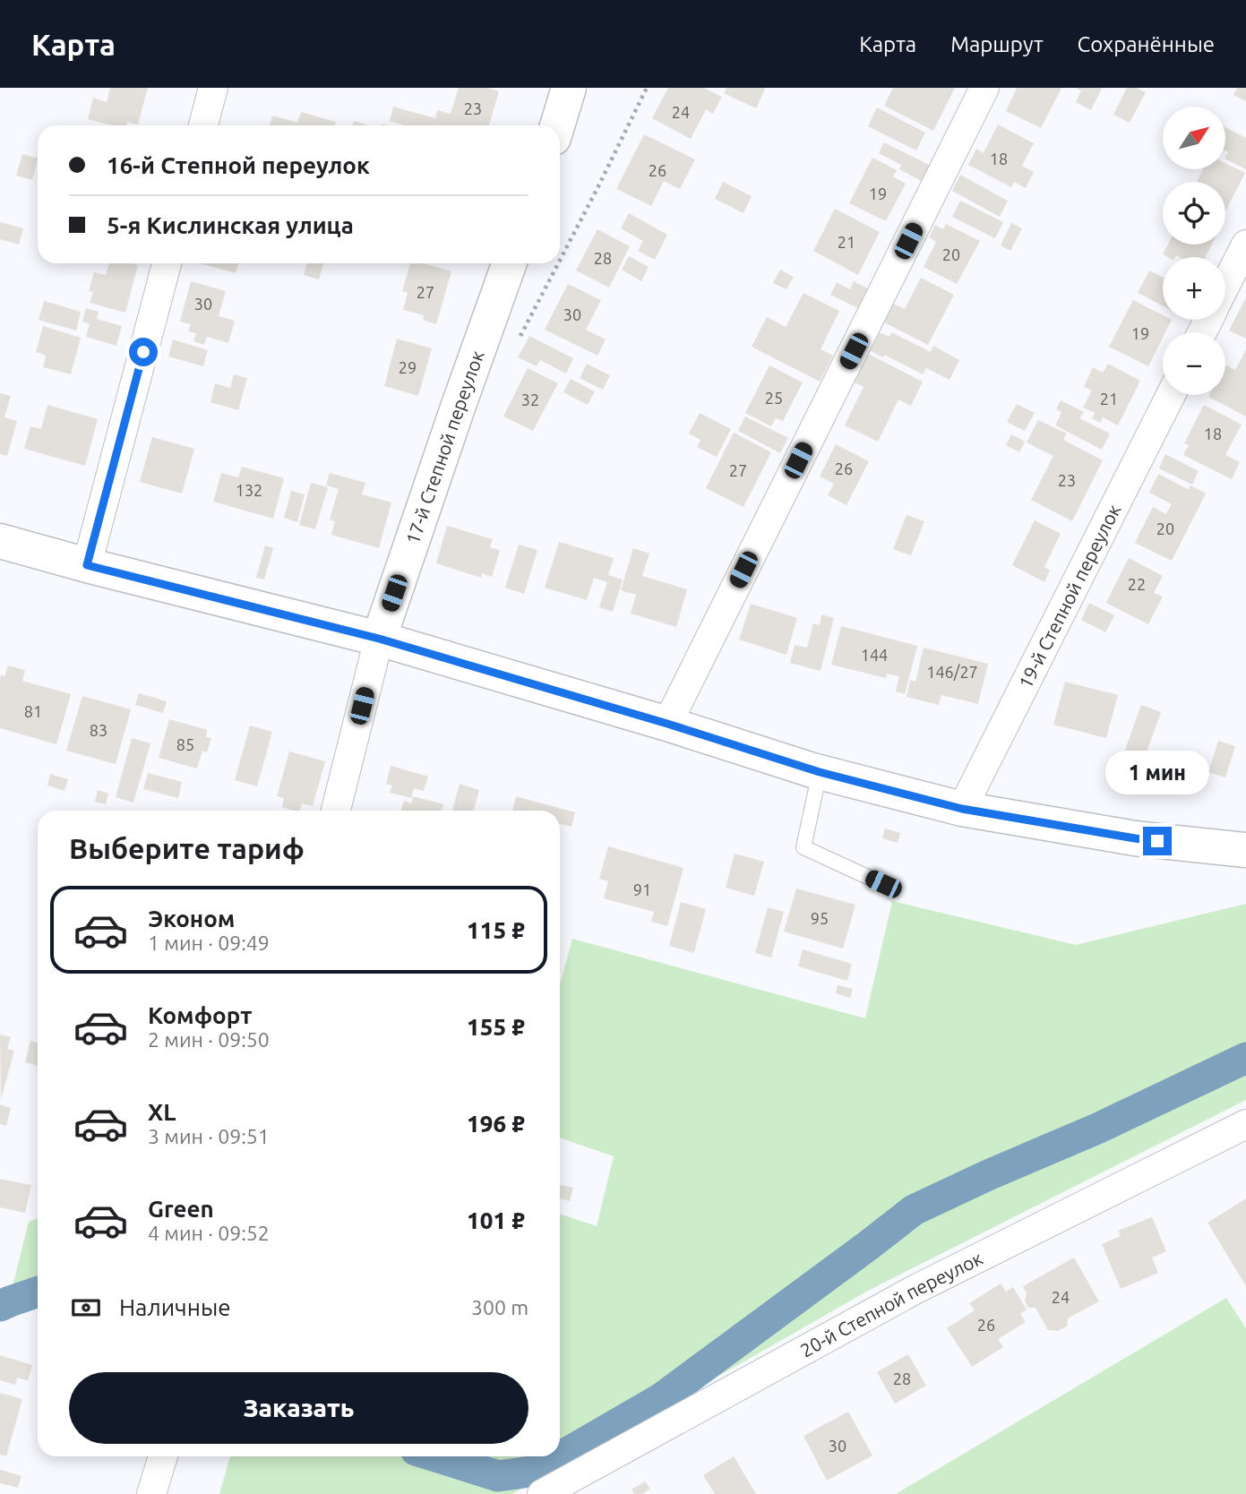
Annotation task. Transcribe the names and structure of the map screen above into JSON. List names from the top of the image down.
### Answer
{
  "streets": {
    "street": ["17-й Степной переулок", "19-й Степной переулок", "20-й Степной переулок"]
  },
  "house_numbers": [
    "23",
    "24",
    "18",
    "26",
    "19",
    "21",
    "20",
    "28",
    "27",
    "30",
    "30",
    "19",
    "29",
    "25",
    "21",
    "32",
    "18",
    "26",
    "27",
    "23",
    "132",
    "20",
    "22",
    "144",
    "146/27",
    "81",
    "83",
    "85",
    "91",
    "95",
    "24",
    "26",
    "28",
    "30"
  ],
  "north": "top right",
  "page": {
    "header": "Карта",
    "nav": ["Карта", "Маршрут", "Сохранённые"],
    "map_buttons": ["+", "−"],
    "banner": ["16-й Степной переулок", "5-я Кислинская улица"],
    "bubble": "1 мин",
    "heading": "Выберите тариф",
    "list": [
      {
        "name": "Эконом",
        "note": "1 мин · 09:49",
        "value": "115 ₽"
      },
      {
        "name": "Комфорт",
        "note": "2 мин · 09:50",
        "value": "155 ₽"
      },
      {
        "name": "XL",
        "note": "3 мин · 09:51",
        "value": "196 ₽"
      },
      {
        "name": "Green",
        "note": "4 мин · 09:52",
        "value": "101 ₽"
      }
    ],
    "pay": ["Наличные", "300 m"],
    "buttons": "Заказать"
  }
}
